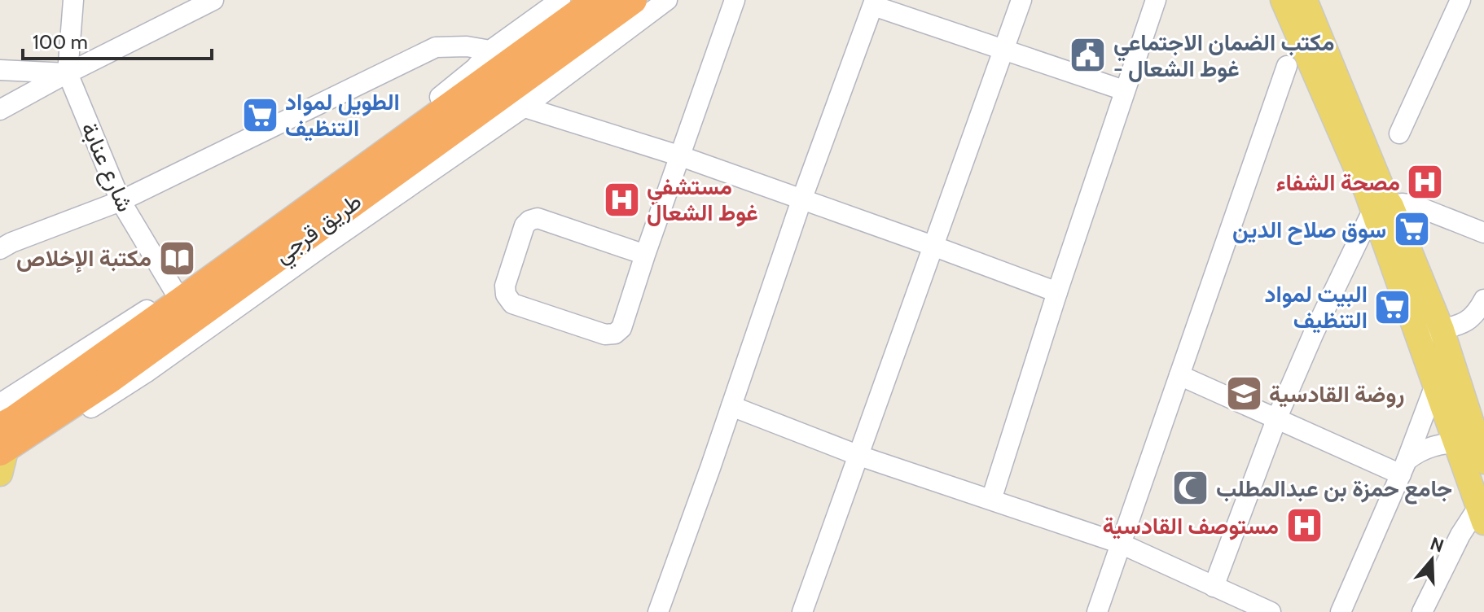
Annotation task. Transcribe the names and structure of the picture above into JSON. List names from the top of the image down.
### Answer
{
  "streets": {
    "highway": ["طريق قرجي"],
    "street": ["شارع عنابة"]
  },
  "crossings": [
    ["شارع عنابة", "طريق قرجي"]
  ],
  "places": {
    "public building": ["مكتب الضمان الاجتماعي - غوط الشعال"],
    "supermarket": ["الطويل لمواد التنظيف", "سوق صلاح الدين", "البيت لمواد التنظيف"],
    "hospital": ["مصحة الشفاء", "مستشفي غوط الشعال", "مستوصف القادسية"],
    "library": ["مكتبة الإخلاص"],
    "school or university": ["روضة القادسية"],
    "mosque": ["جامع حمزة بن عبدالمطلب"]
  },
  "scale_bar": "100 m",
  "north": "top"
}
